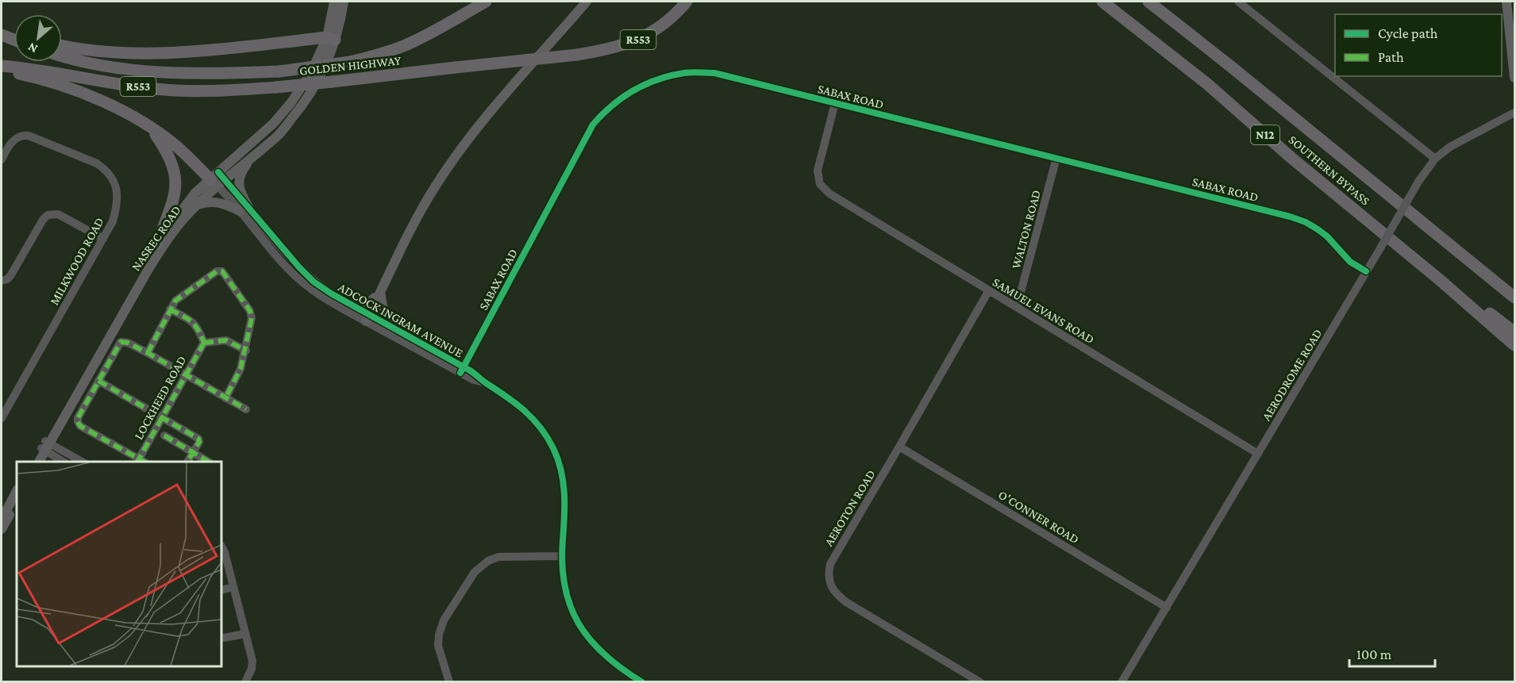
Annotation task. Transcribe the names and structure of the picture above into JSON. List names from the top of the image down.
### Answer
{
  "streets": {
    "highway": [
      "R553",
      "GOLDEN HIGHWAY",
      "N12",
      "SOUTHERN BYPASS"
    ],
    "main road": ["NASREC ROAD"],
    "street": [
      "SABAX ROAD",
      "WALTON ROAD",
      "MILKWOOD ROAD",
      "SAMUEL EVANS ROAD",
      "ADCOCK INGRAM AVENUE",
      "AERODROME ROAD",
      "LOCKHEED ROAD",
      "AEROTON ROAD",
      "O'CONNER ROAD"
    ]
  },
  "crossings": [
    ["SABAX ROAD", "WALTON ROAD"],
    ["SABAX ROAD", "SAMUEL EVANS ROAD"],
    ["SABAX ROAD", "ADCOCK INGRAM AVENUE"],
    ["SABAX ROAD", "AERODROME ROAD"],
    ["WALTON ROAD", "SAMUEL EVANS ROAD"],
    ["NASREC ROAD", "ADCOCK INGRAM AVENUE"],
    ["SAMUEL EVANS ROAD", "AERODROME ROAD"],
    ["SAMUEL EVANS ROAD", "AEROTON ROAD"],
    ["AERODROME ROAD", "O'CONNER ROAD"],
    ["AEROTON ROAD", "O'CONNER ROAD"]
  ],
  "legend": ["Cycle path", "Path"],
  "scale_bar": "100 m",
  "north": "bottom left"
}
